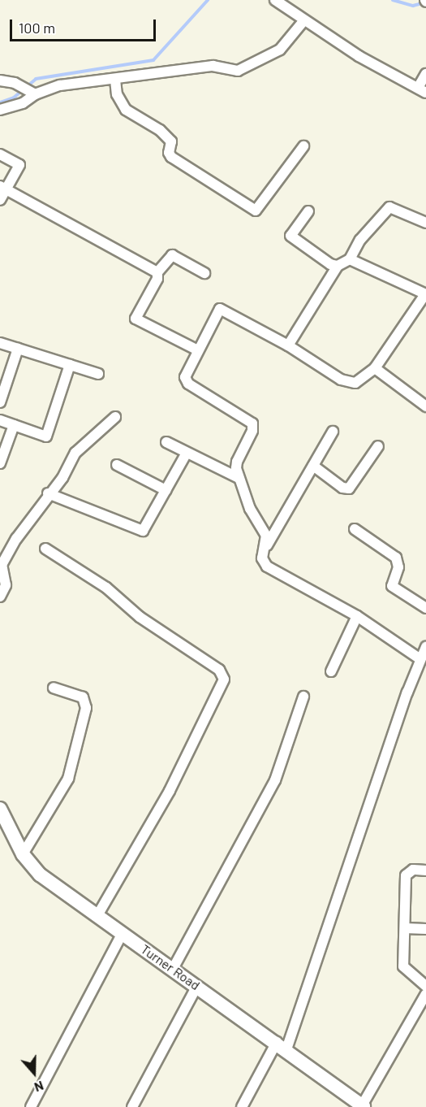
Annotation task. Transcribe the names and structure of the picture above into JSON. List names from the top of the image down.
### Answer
{
  "streets": {
    "main road": ["Turner Road"]
  },
  "scale_bar": "100 m",
  "north": "bottom"
}
